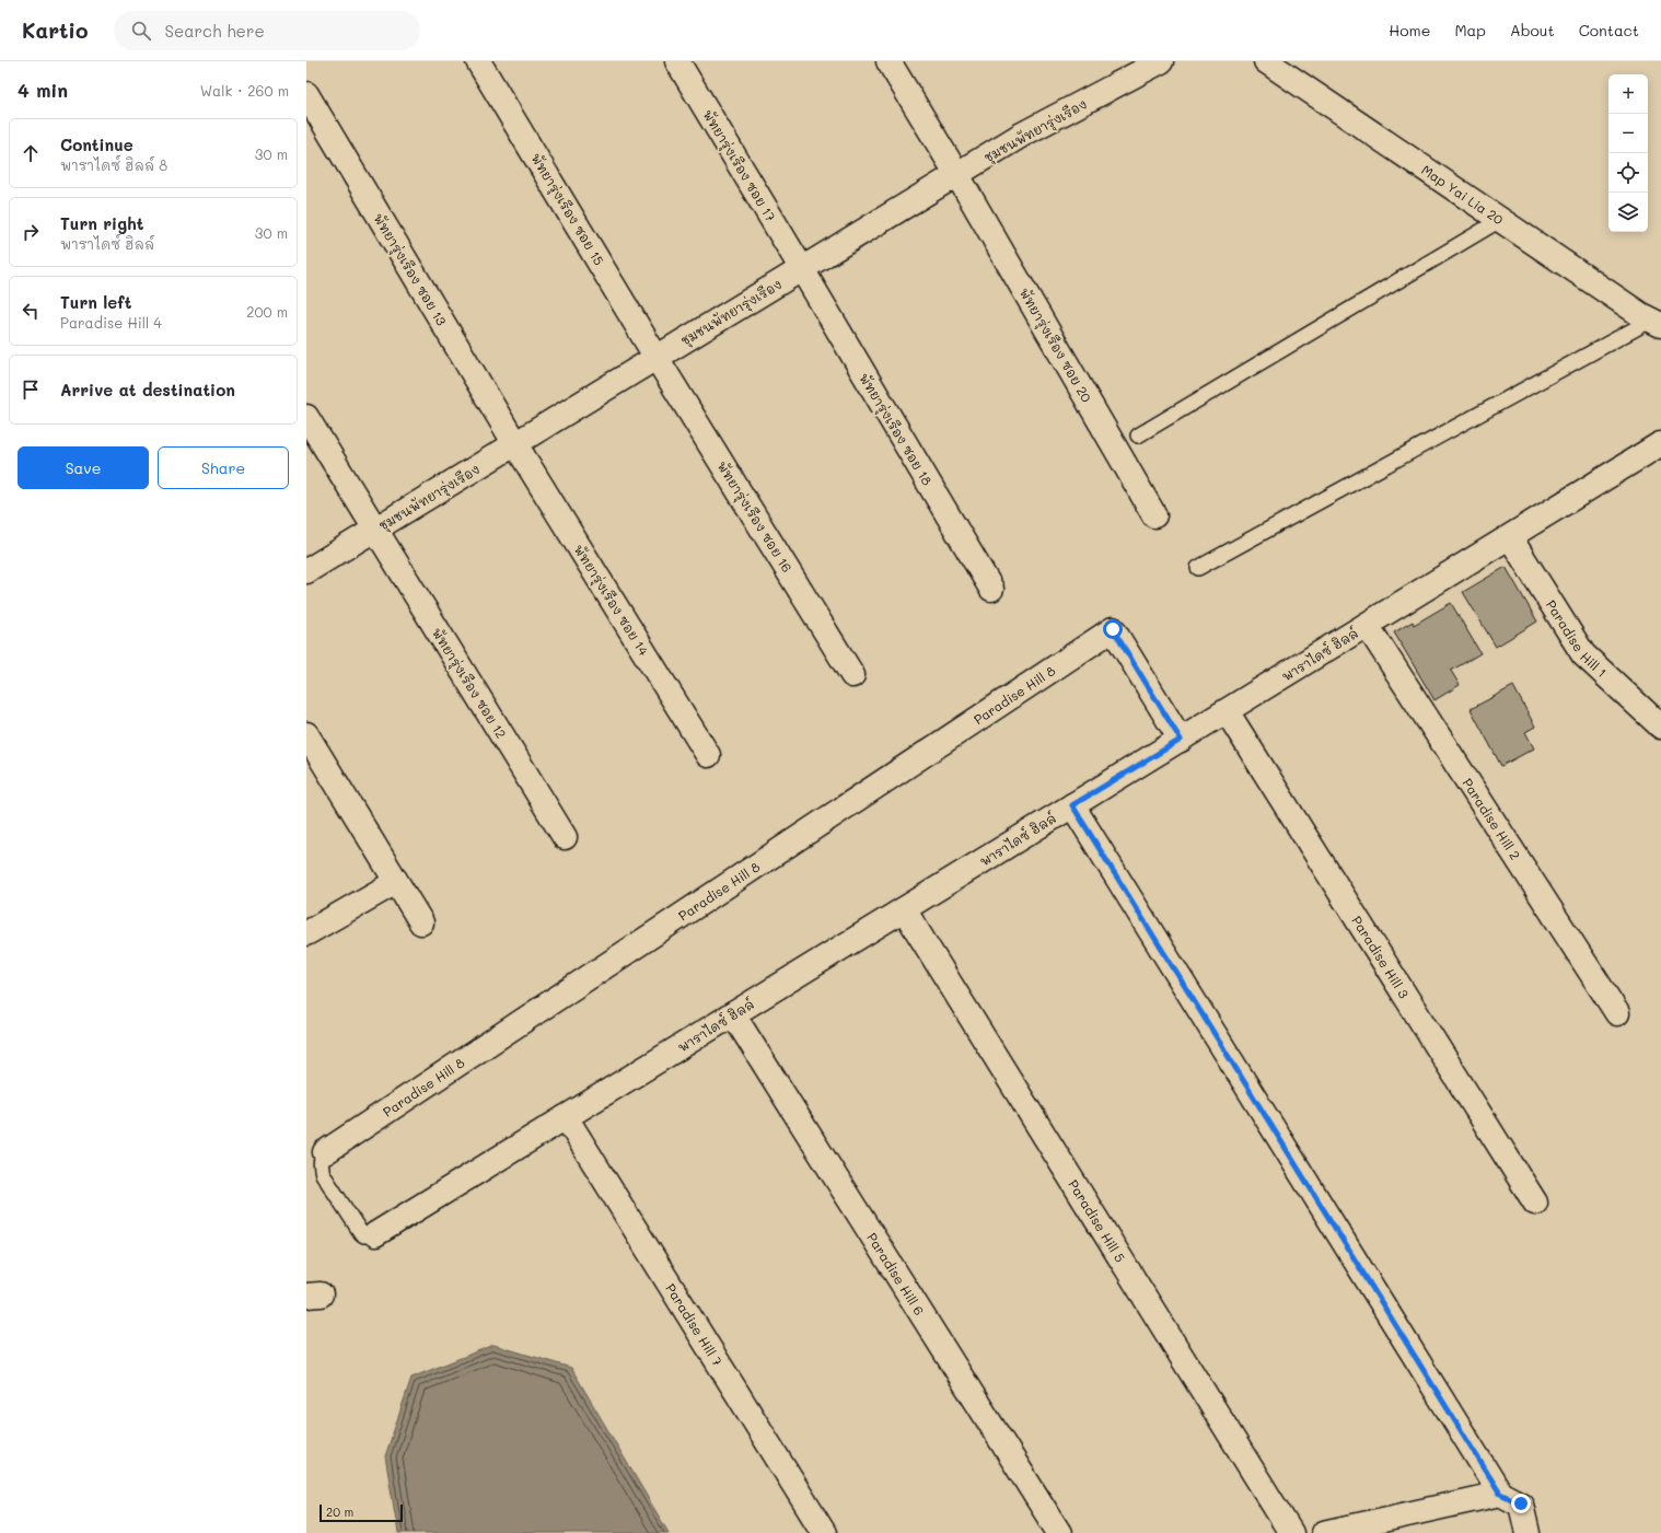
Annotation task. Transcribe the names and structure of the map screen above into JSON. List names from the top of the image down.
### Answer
{
  "streets": {
    "street": [
      "ชุมชนพัทยารุ่งเรือง",
      "พัทยารุ่งเรือง ซอย 17",
      "Map Yai Lia 20",
      "พัทยารุ่งเรือง ซอย 15",
      "พัทยารุ่งเรือง ซอย 13",
      "พัทยารุ่งเรือง ซอย 20",
      "พัทยารุ่งเรือง ซอย 18",
      "พัทยารุ่งเรือง ซอย 16",
      "พัทยารุ่งเรือง ซอย 14",
      "Paradise Hill 1",
      "พาราไดซ์ ฮิลล์",
      "พัทยารุ่งเรือง ซอย 12",
      "Paradise Hill 2",
      "Paradise Hill 3",
      "Paradise Hill 5",
      "Paradise Hill 6",
      "Paradise Hill 7"
    ]
  },
  "crossings": [
    ["ชุมชนพัทยารุ่งเรือง", "พัทยารุ่งเรือง ซอย 17"],
    ["ชุมชนพัทยารุ่งเรือง", "พัทยารุ่งเรือง ซอย 15"],
    ["ชุมชนพัทยารุ่งเรือง", "พัทยารุ่งเรือง ซอย 13"],
    ["ชุมชนพัทยารุ่งเรือง", "พัทยารุ่งเรือง ซอย 20"],
    ["ชุมชนพัทยารุ่งเรือง", "พัทยารุ่งเรือง ซอย 18"],
    ["ชุมชนพัทยารุ่งเรือง", "พัทยารุ่งเรือง ซอย 16"],
    ["ชุมชนพัทยารุ่งเรือง", "พัทยารุ่งเรือง ซอย 14"],
    ["ชุมชนพัทยารุ่งเรือง", "พัทยารุ่งเรือง ซอย 12"],
    ["พัทยารุ่งเรือง ซอย 17", "พัทยารุ่งเรือง ซอย 18"],
    ["พัทยารุ่งเรือง ซอย 15", "พัทยารุ่งเรือง ซอย 16"],
    ["พัทยารุ่งเรือง ซอย 13", "พัทยารุ่งเรือง ซอย 14"],
    ["Paradise Hill 1", "พาราไดซ์ ฮิลล์"],
    ["พาราไดซ์ ฮิลล์", "Paradise Hill 2"],
    ["พาราไดซ์ ฮิลล์", "Paradise Hill 3"],
    ["พาราไดซ์ ฮิลล์", "Paradise Hill 5"],
    ["พาราไดซ์ ฮิลล์", "Paradise Hill 6"],
    ["พาราไดซ์ ฮิลล์", "Paradise Hill 7"]
  ],
  "scale_bar": "20 m",
  "page": {
    "header": "Kartio",
    "search": "Search here",
    "nav": [
      "Home",
      "Map",
      "About",
      "Contact"
    ],
    "heading": ["4 min", "Walk · 260 m"],
    "map_buttons": ["+", "−"],
    "list": [
      ["Continue", "พาราไดซ์ ฮิลล์ 8", "30 m"],
      ["Turn right", "พาราไดซ์ ฮิลล์", "30 m"],
      ["Turn left", "Paradise Hill 4", "200 m"],
      "Arrive at destination"
    ],
    "buttons": ["Save", "Share"],
    "scale": "20 m"
  }
}
